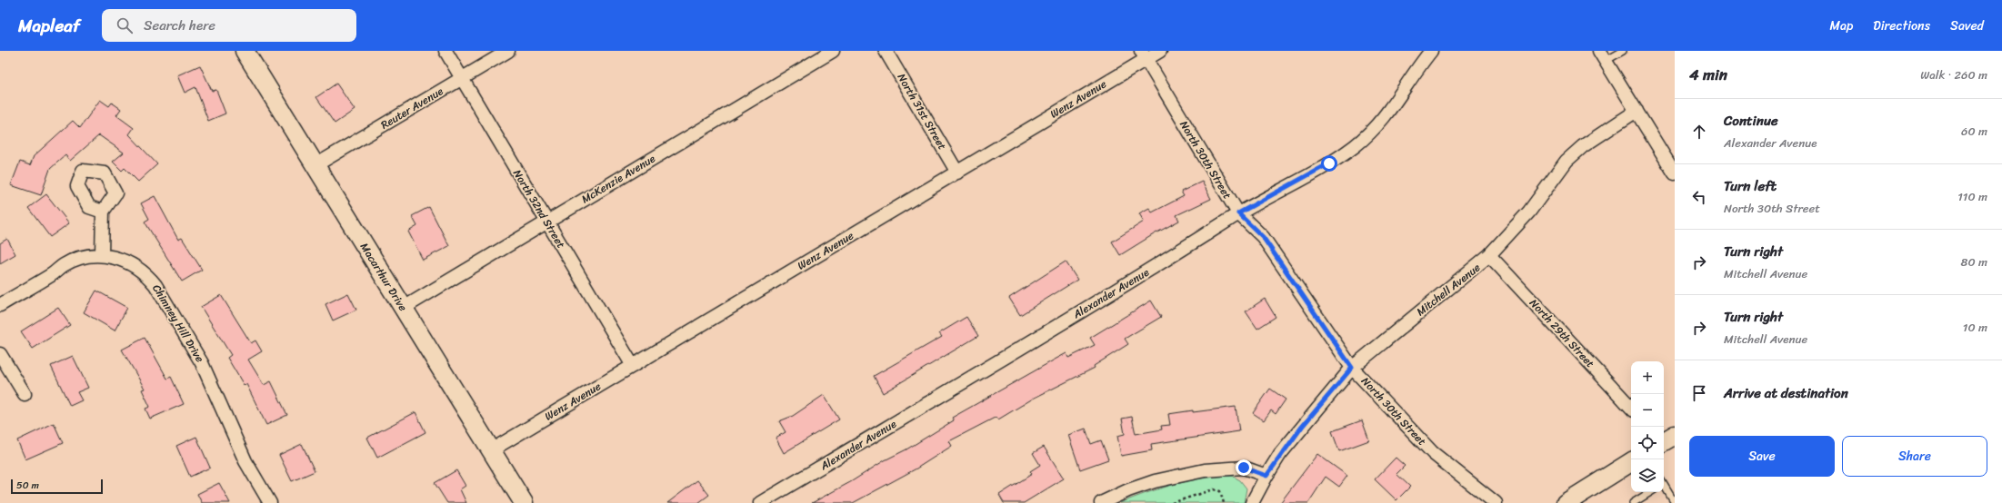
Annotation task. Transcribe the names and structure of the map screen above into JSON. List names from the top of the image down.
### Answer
{
  "streets": {
    "main road": ["Macarthur Drive"],
    "street": [
      "Wenz Avenue",
      "Reuter Avenue",
      "North 31st Street",
      "North 30th Street",
      "McKenzie Avenue",
      "North 32nd Street",
      "Mitchell Avenue",
      "Alexander Avenue",
      "Chimney Hill Drive",
      "North 29th Street"
    ]
  },
  "crossings": [
    ["Wenz Avenue", "North 31st Street"],
    ["Wenz Avenue", "North 30th Street"],
    ["Wenz Avenue", "North 32nd Street"],
    ["Wenz Avenue", "Macarthur Drive"],
    ["Reuter Avenue", "North 32nd Street"],
    ["Reuter Avenue", "Macarthur Drive"],
    ["North 30th Street", "Mitchell Avenue"],
    ["North 30th Street", "Alexander Avenue"],
    ["McKenzie Avenue", "North 32nd Street"],
    ["McKenzie Avenue", "Macarthur Drive"],
    ["Mitchell Avenue", "North 29th Street"]
  ],
  "scale_bar": "50 m",
  "page": {
    "header": "Mapleaf",
    "search": "Search here",
    "nav": ["Map", "Directions", "Saved"],
    "heading": ["4 min", "Walk · 260 m"],
    "list": [
      ["Continue", "Alexander Avenue", "60 m"],
      ["Turn left", "North 30th Street", "110 m"],
      ["Turn right", "Mitchell Avenue", "80 m"],
      ["Turn right", "Mitchell Avenue", "10 m"],
      "Arrive at destination"
    ],
    "map_buttons": ["+", "−"],
    "buttons": ["Save", "Share"],
    "scale": "50 m"
  }
}
